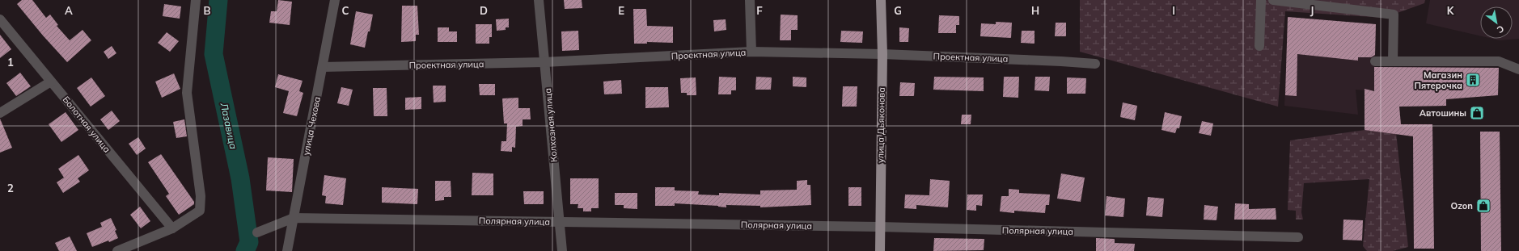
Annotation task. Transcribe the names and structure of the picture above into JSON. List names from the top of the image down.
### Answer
{
  "streets": {
    "main road": ["улица Дьяконова"],
    "street": [
      "Проектная улица",
      "Болотная улица",
      "Колхозная улица",
      "улица Чехова",
      "Полярная улица"
    ]
  },
  "crossings": [
    ["Проектная улица", "Колхозная улица"],
    ["Проектная улица", "улица Дьяконова"],
    ["Проектная улица", "улица Чехова"],
    ["Колхозная улица", "Полярная улица"],
    ["улица Дьяконова", "Полярная улица"],
    ["улица Чехова", "Полярная улица"]
  ],
  "water": ["Лазавица"],
  "places": {
    "building": ["Магазин Пятерочка"],
    "shop": ["Автошины", "Ozon"]
  },
  "north": "bottom right",
  "grid": {
    "columns": [
      "A",
      "B",
      "C",
      "D",
      "E",
      "F",
      "G",
      "H",
      "I",
      "J",
      "K"
    ],
    "rows": ["1", "2"]
  }
}
